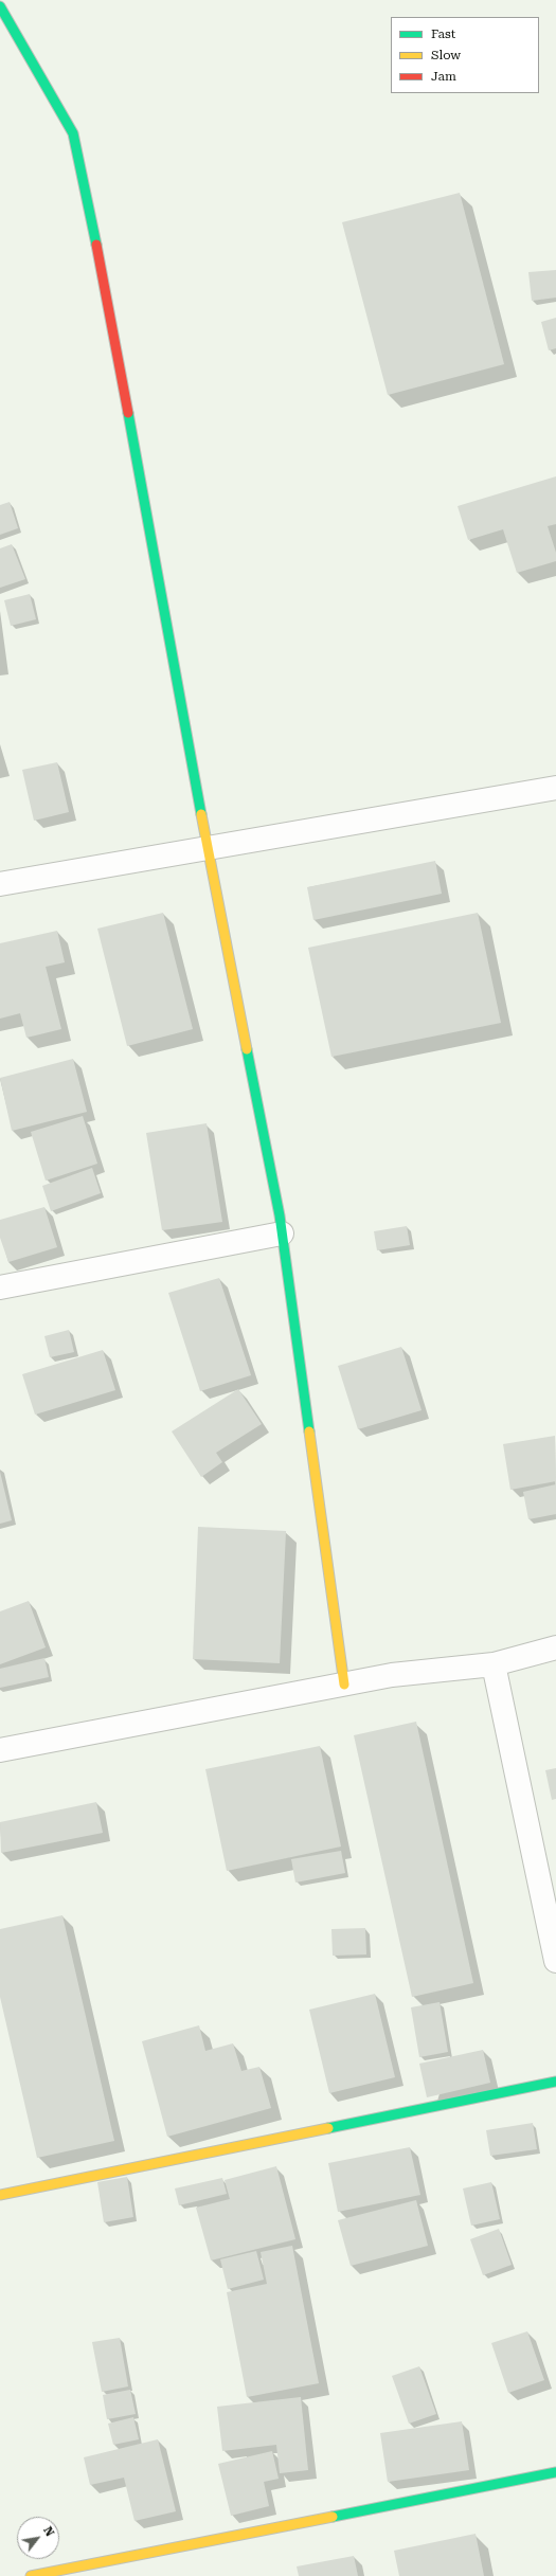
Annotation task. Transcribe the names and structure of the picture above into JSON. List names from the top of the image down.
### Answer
{
  "legend": ["Fast", "Slow", "Jam"],
  "north": "top right"
}
